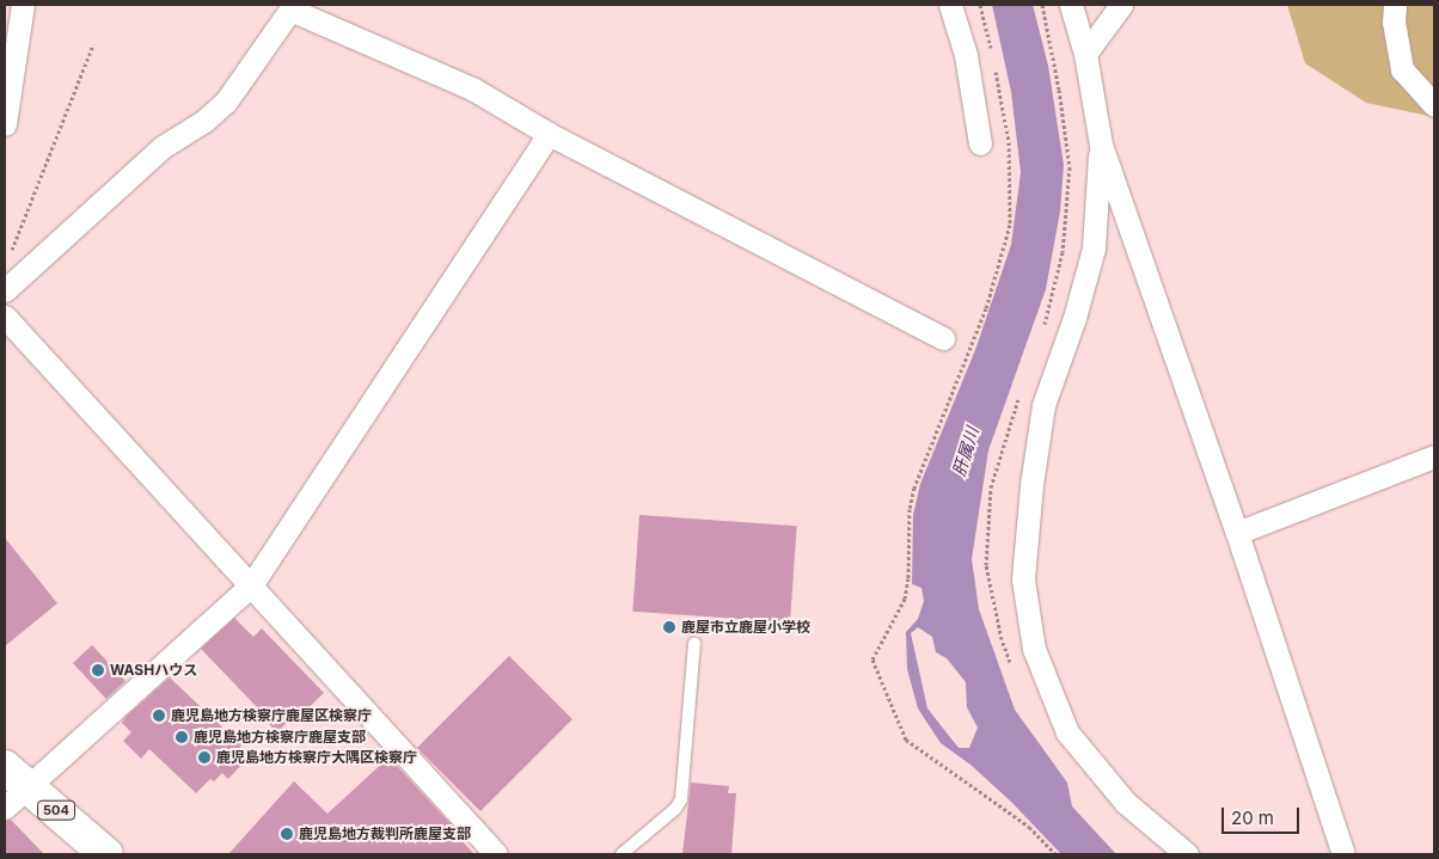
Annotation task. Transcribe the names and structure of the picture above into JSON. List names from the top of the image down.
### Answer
{
  "streets": {
    "highway": ["504"]
  },
  "water": ["肝属川"],
  "places": [
    "鹿屋市立鹿屋小学校",
    "WASHハウス",
    "鹿児島地方検察庁鹿屋区検察庁",
    "鹿児島地方検察庁鹿屋支部",
    "鹿児島地方検察庁大隅区検察庁",
    "鹿児島地方裁判所鹿屋支部"
  ],
  "scale_bar": "20 m"
}
